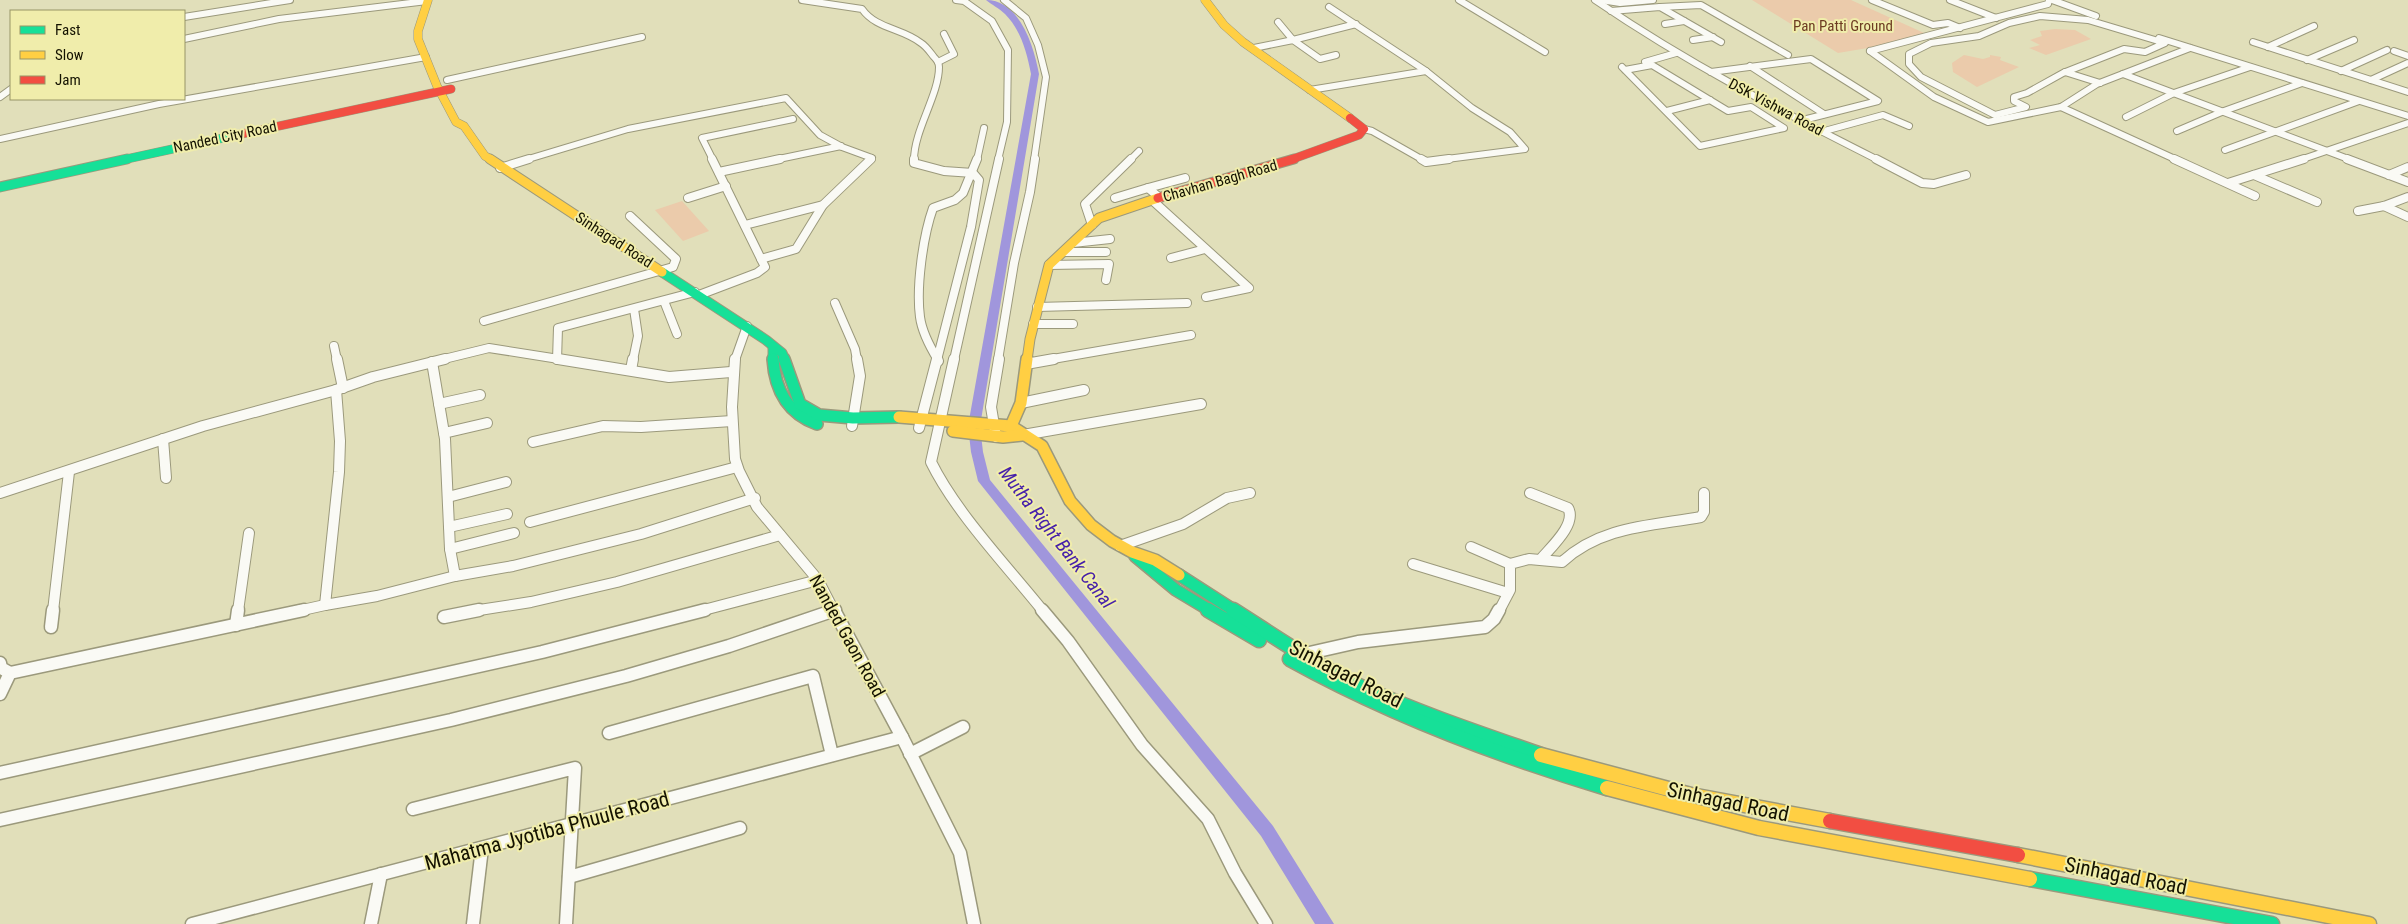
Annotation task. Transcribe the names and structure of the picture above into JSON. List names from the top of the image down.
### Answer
{
  "streets": {
    "main road": ["Nanded City Road", "Chavhan Bagh Road", "Sinhagad Road"],
    "street": ["DSK Vishwa Road", "Nanded Gaon Road", "Mahatma Jyotiba Phuule Road"]
  },
  "crossings": [
    ["Nanded City Road", "Sinhagad Road"],
    ["Chavhan Bagh Road", "Sinhagad Road"],
    ["Sinhagad Road", "Nanded Gaon Road"],
    ["Nanded Gaon Road", "Mahatma Jyotiba Phuule Road"]
  ],
  "water": ["Mutha Right Bank Canal"],
  "parks": ["Pan Patti Ground"],
  "legend": ["Fast", "Slow", "Jam"]
}
